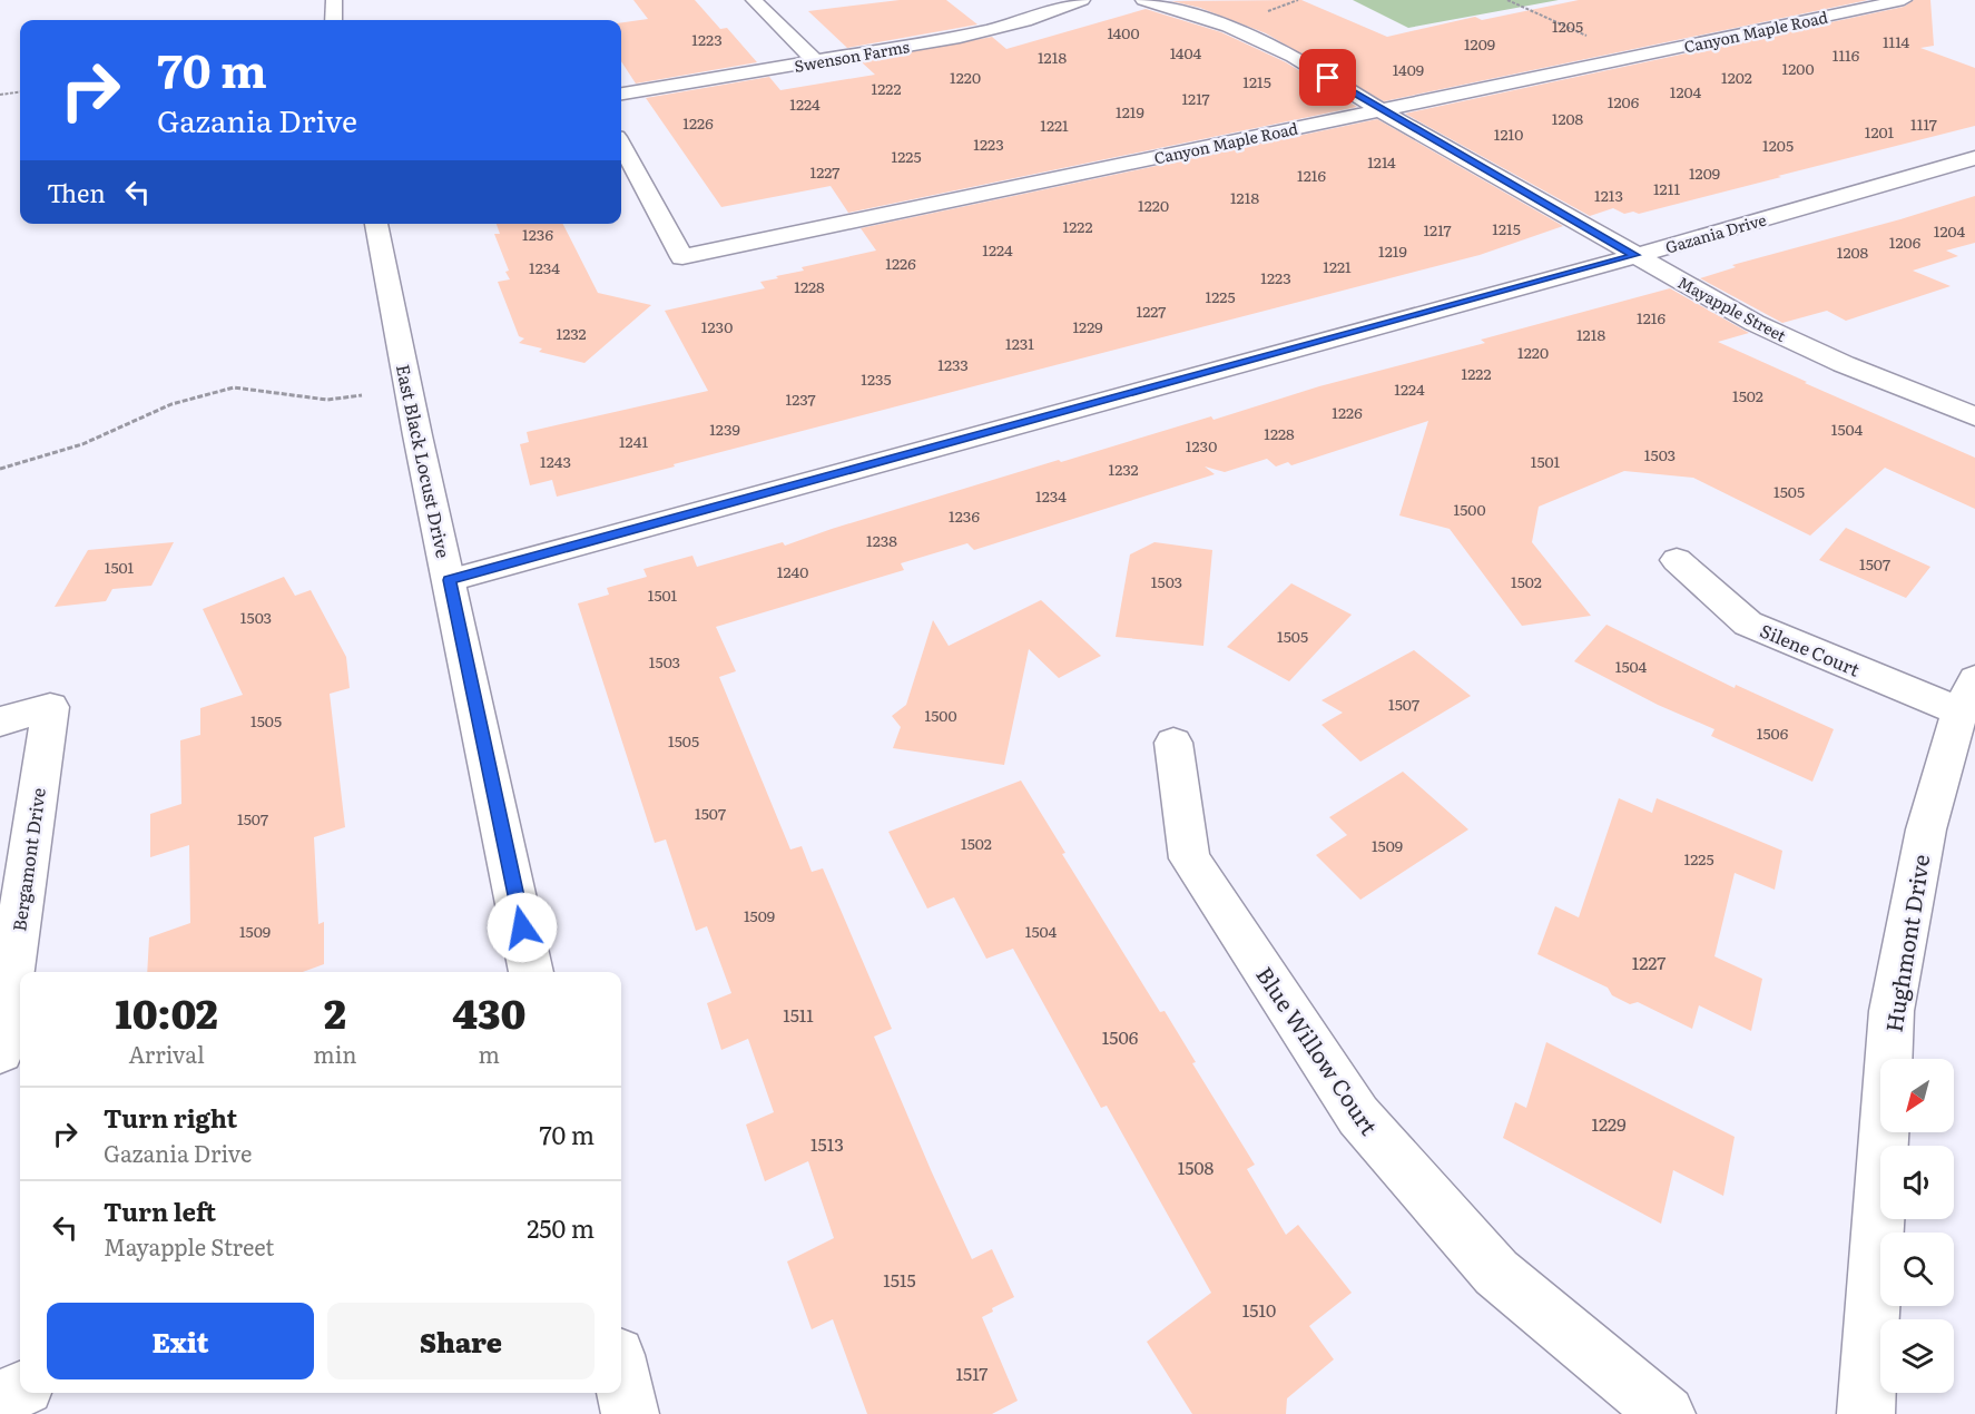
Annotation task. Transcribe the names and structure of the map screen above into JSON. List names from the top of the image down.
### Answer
{
  "streets": {
    "street": [
      "Canyon Maple Road",
      "Swenson Farms",
      "Gazania Drive",
      "Mayapple Street",
      "East Black Locust Drive",
      "Silene Court",
      "Bergamont Drive",
      "Hughmont Drive",
      "Blue Willow Court"
    ]
  },
  "crossings": [
    ["Canyon Maple Road", "Mayapple Street"],
    ["Gazania Drive", "Mayapple Street"],
    ["Gazania Drive", "East Black Locust Drive"],
    ["Silene Court", "Hughmont Drive"]
  ],
  "house_numbers": [
    "1205",
    "1400",
    "1223",
    "1114",
    "1209",
    "1404",
    "1116",
    "1218",
    "1200",
    "1409",
    "1220",
    "1202",
    "1215",
    "1222",
    "1204",
    "1217",
    "1206",
    "1224",
    "1219",
    "1208",
    "1226",
    "1117",
    "1221",
    "1201",
    "1210",
    "1223",
    "1205",
    "1225",
    "1214",
    "1227",
    "1209",
    "1216",
    "1211",
    "1213",
    "1218",
    "1220",
    "1222",
    "1215",
    "1217",
    "1204",
    "1236",
    "1206",
    "1224",
    "1219",
    "1208",
    "1226",
    "1221",
    "1234",
    "1223",
    "1228",
    "1225",
    "1227",
    "1216",
    "1230",
    "1229",
    "1232",
    "1218",
    "1231",
    "1220",
    "1233",
    "1222",
    "1235",
    "1224",
    "1502",
    "1237",
    "1226",
    "1239",
    "1504",
    "1228",
    "1241",
    "1230",
    "1503",
    "1243",
    "1501",
    "1232",
    "1505",
    "1234",
    "1500",
    "1236",
    "1238",
    "1507",
    "1501",
    "1240",
    "1503",
    "1502",
    "1501",
    "1503",
    "1505",
    "1503",
    "1504",
    "1507",
    "1500",
    "1505",
    "1506",
    "1505",
    "1507",
    "1507",
    "1502",
    "1509",
    "1225",
    "1509",
    "1509",
    "1504",
    "1227",
    "1511",
    "1506",
    "1229",
    "1513",
    "1508",
    "1515",
    "1510",
    "1517"
  ],
  "north": "bottom left",
  "page": {
    "turn": ["70 m", "Gazania Drive"],
    "then": "Then",
    "eta": [
      "10:02",
      "Arrival",
      "2",
      "min",
      "430",
      "m"
    ],
    "list": [
      {
        "name": "Turn right",
        "note": "Gazania Drive",
        "value": "70 m"
      },
      {
        "name": "Turn left",
        "note": "Mayapple Street",
        "value": "250 m"
      }
    ],
    "buttons": ["Exit", "Share"]
  }
}
